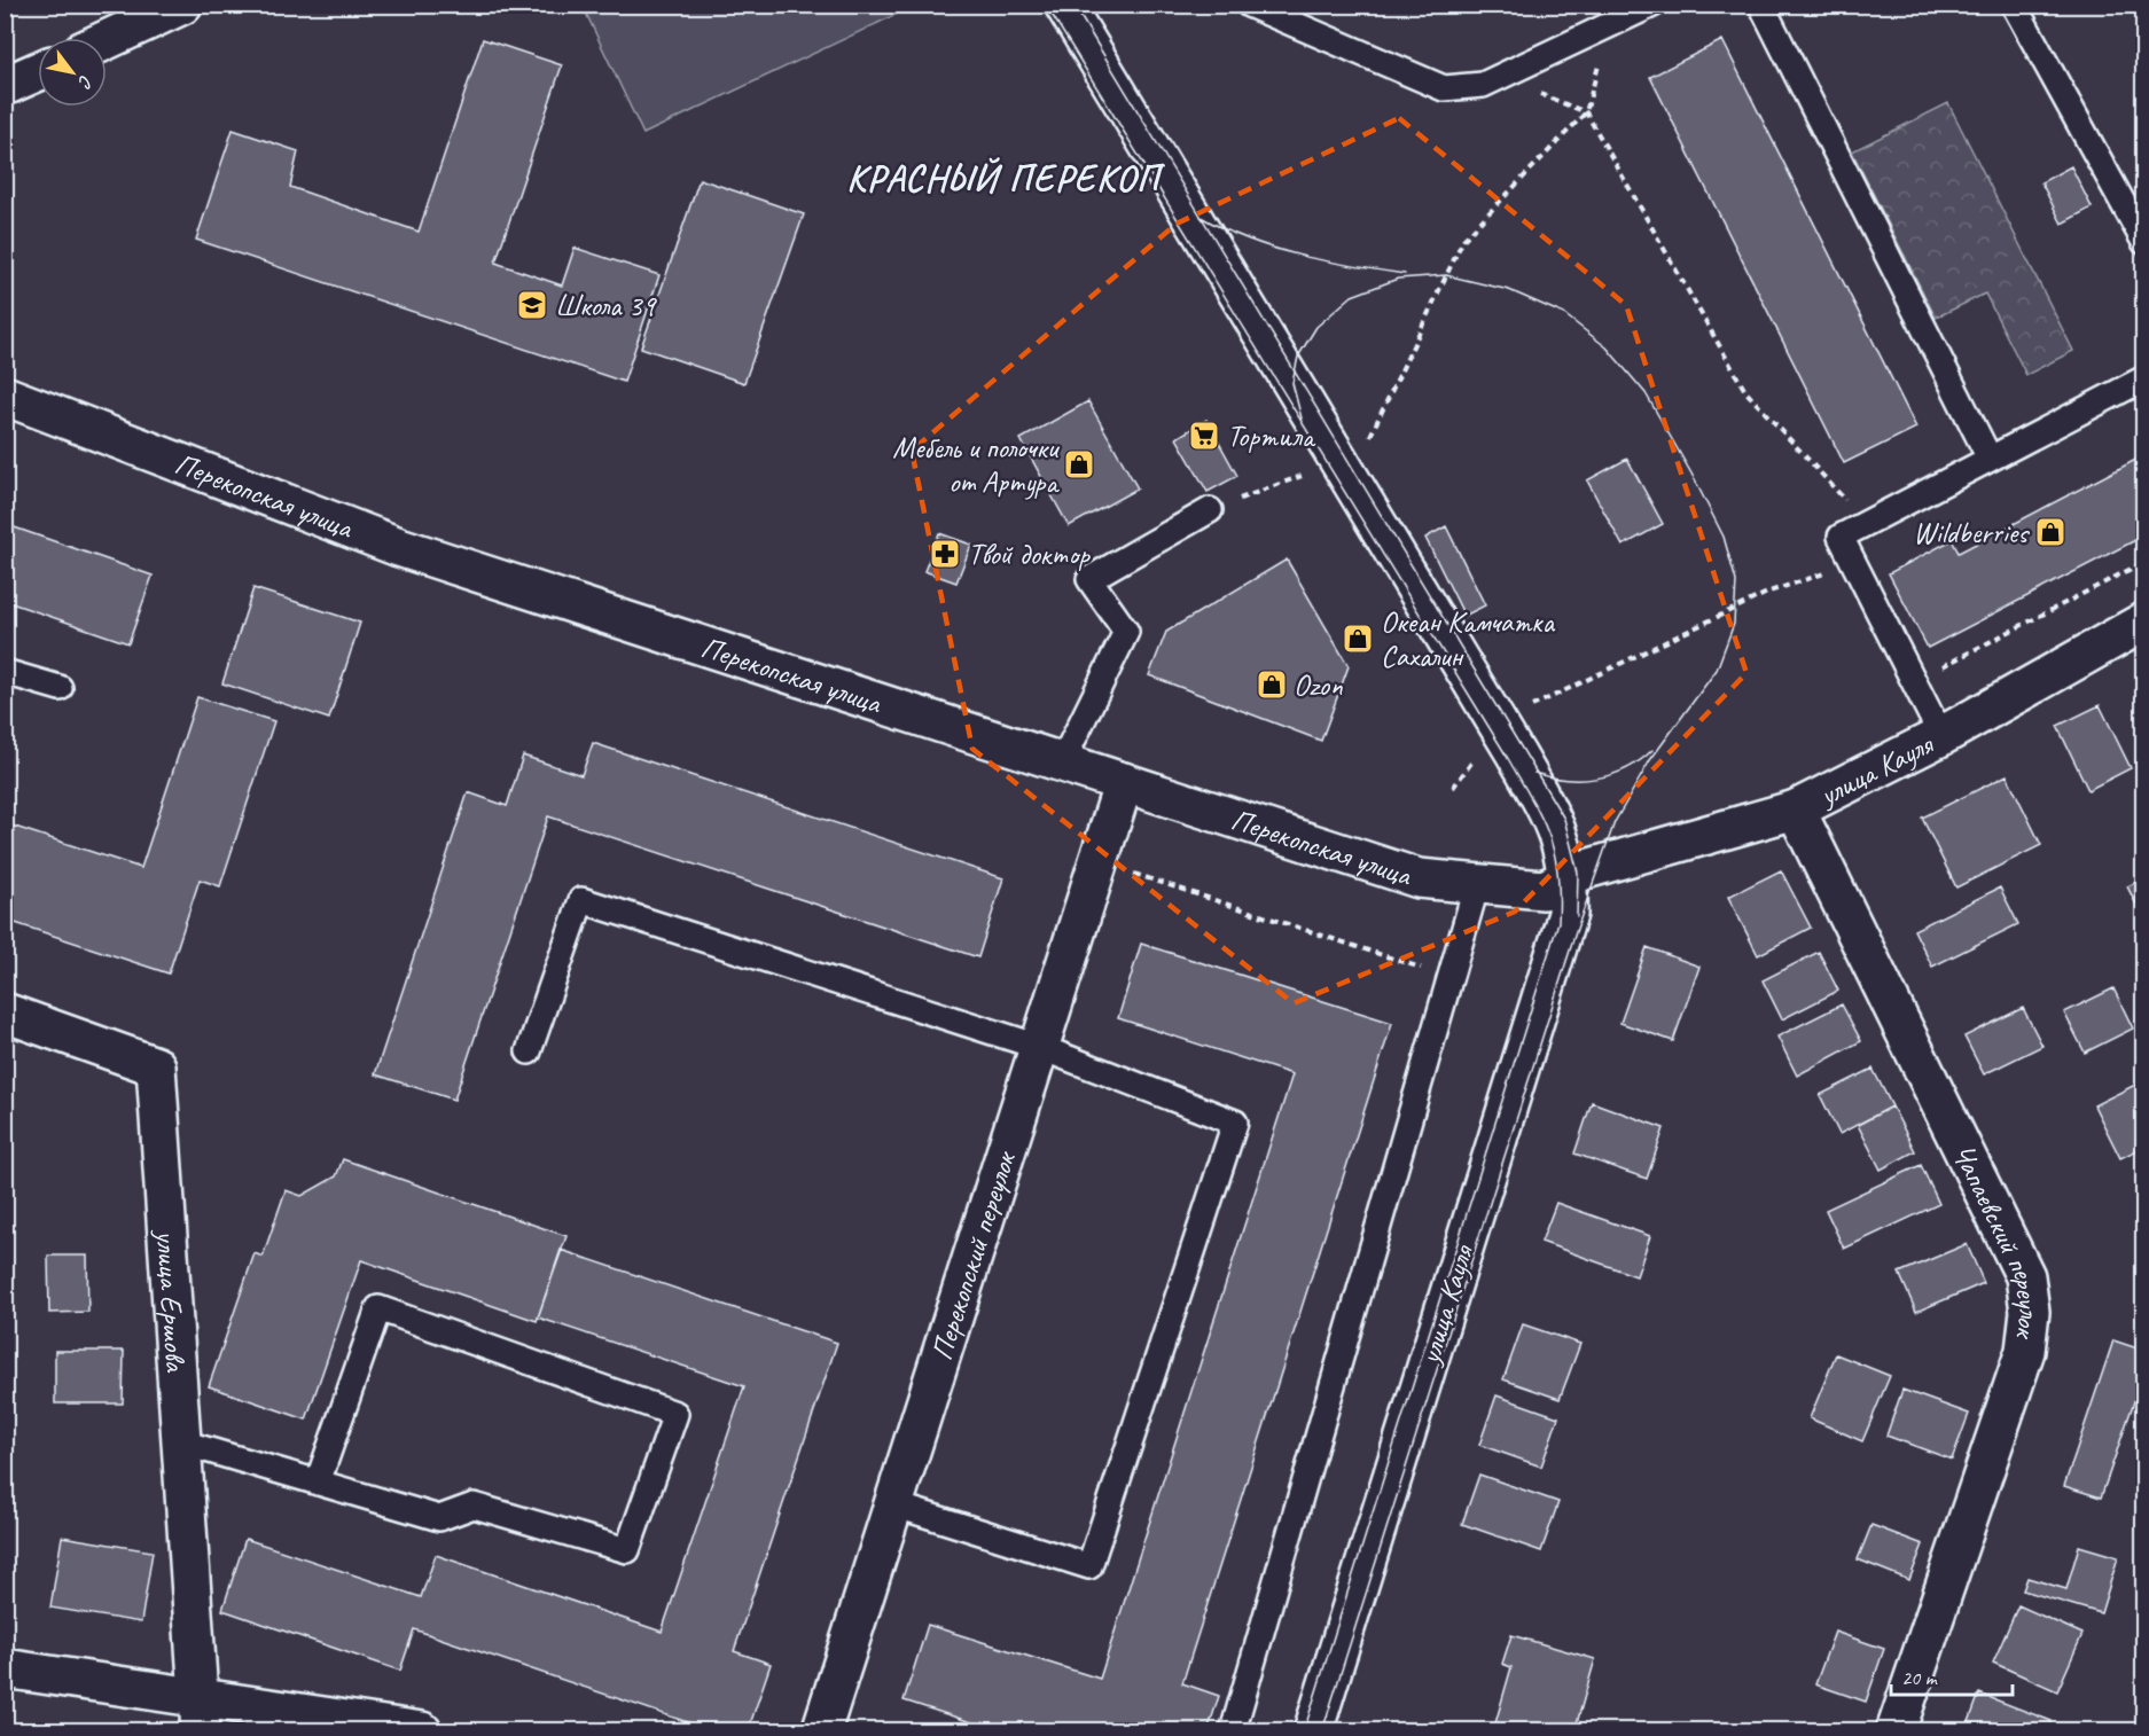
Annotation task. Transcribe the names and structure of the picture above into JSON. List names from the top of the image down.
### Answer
{
  "streets": {
    "street": [
      "Перекопская улица",
      "улица Кауля",
      "Чапаевский переулок",
      "Перекопский переулок",
      "улица Ершова"
    ]
  },
  "crossings": [
    ["Перекопская улица", "улица Кауля"],
    ["Перекопская улица", "Перекопский переулок"],
    ["улица Кауля", "Чапаевский переулок"]
  ],
  "districts": ["КРАСНЫЙ ПЕРЕКОП"],
  "places": {
    "school or university": ["Школа 39"],
    "supermarket": ["Тортила"],
    "shop": [
      "Мебель и полочки от Артура",
      "Wildberries",
      "Океан Камчатка Сахалин",
      "Ozon"
    ],
    "pharmacy": ["Твой доктор"]
  },
  "scale_bar": "20 m",
  "north": "bottom right"
}
